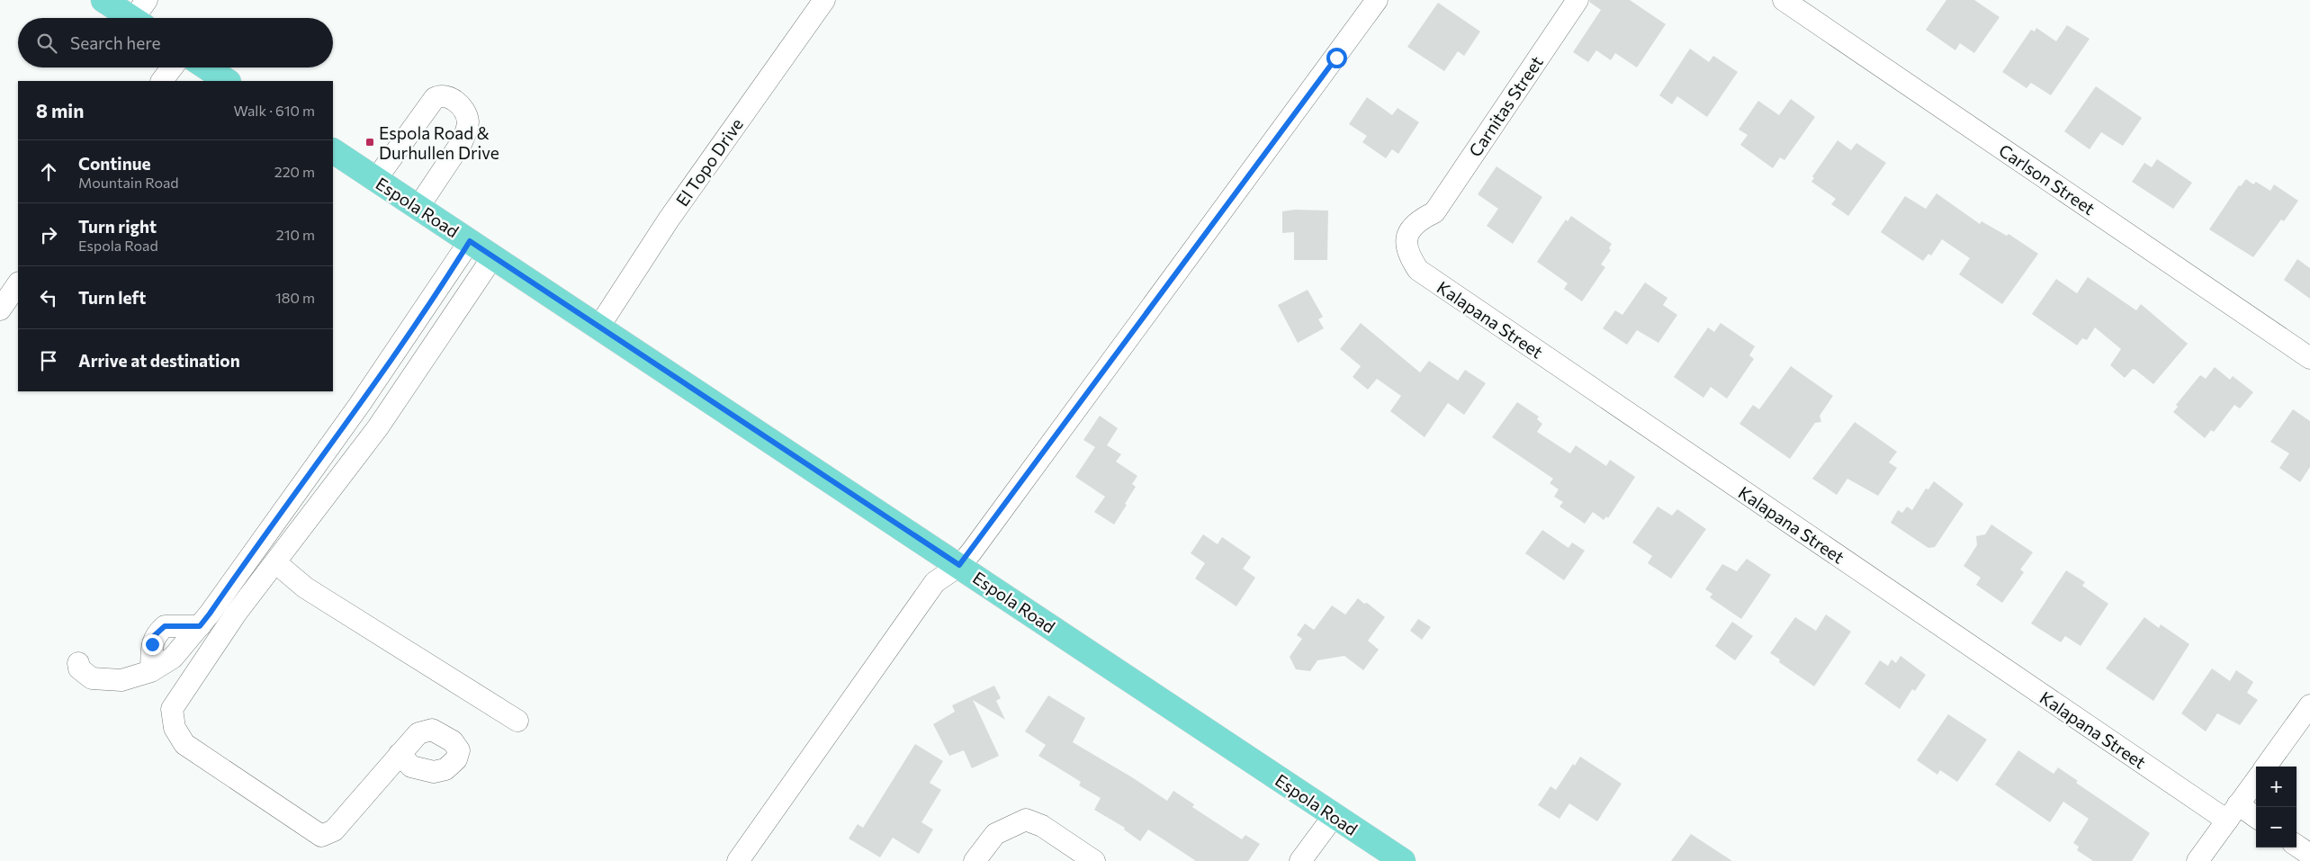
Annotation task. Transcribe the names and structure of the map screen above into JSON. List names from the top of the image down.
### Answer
{
  "streets": {
    "main road": ["Espola Road"],
    "street": [
      "Carnitas Street",
      "El Topo Drive",
      "Carlson Street",
      "Kalapana Street"
    ]
  },
  "crossings": [
    ["Carnitas Street", "Kalapana Street"],
    ["El Topo Drive", "Espola Road"]
  ],
  "places": {
    "transit": ["Espola Road & Durhullen Drive"]
  },
  "page": {
    "search": "Search here",
    "heading": ["8 min", "Walk · 610 m"],
    "list": [
      ["Continue", "Mountain Road", "220 m"],
      ["Turn right", "Espola Road", "210 m"],
      ["Turn left", "180 m"],
      "Arrive at destination"
    ],
    "map_buttons": ["+", "−"]
  }
}
